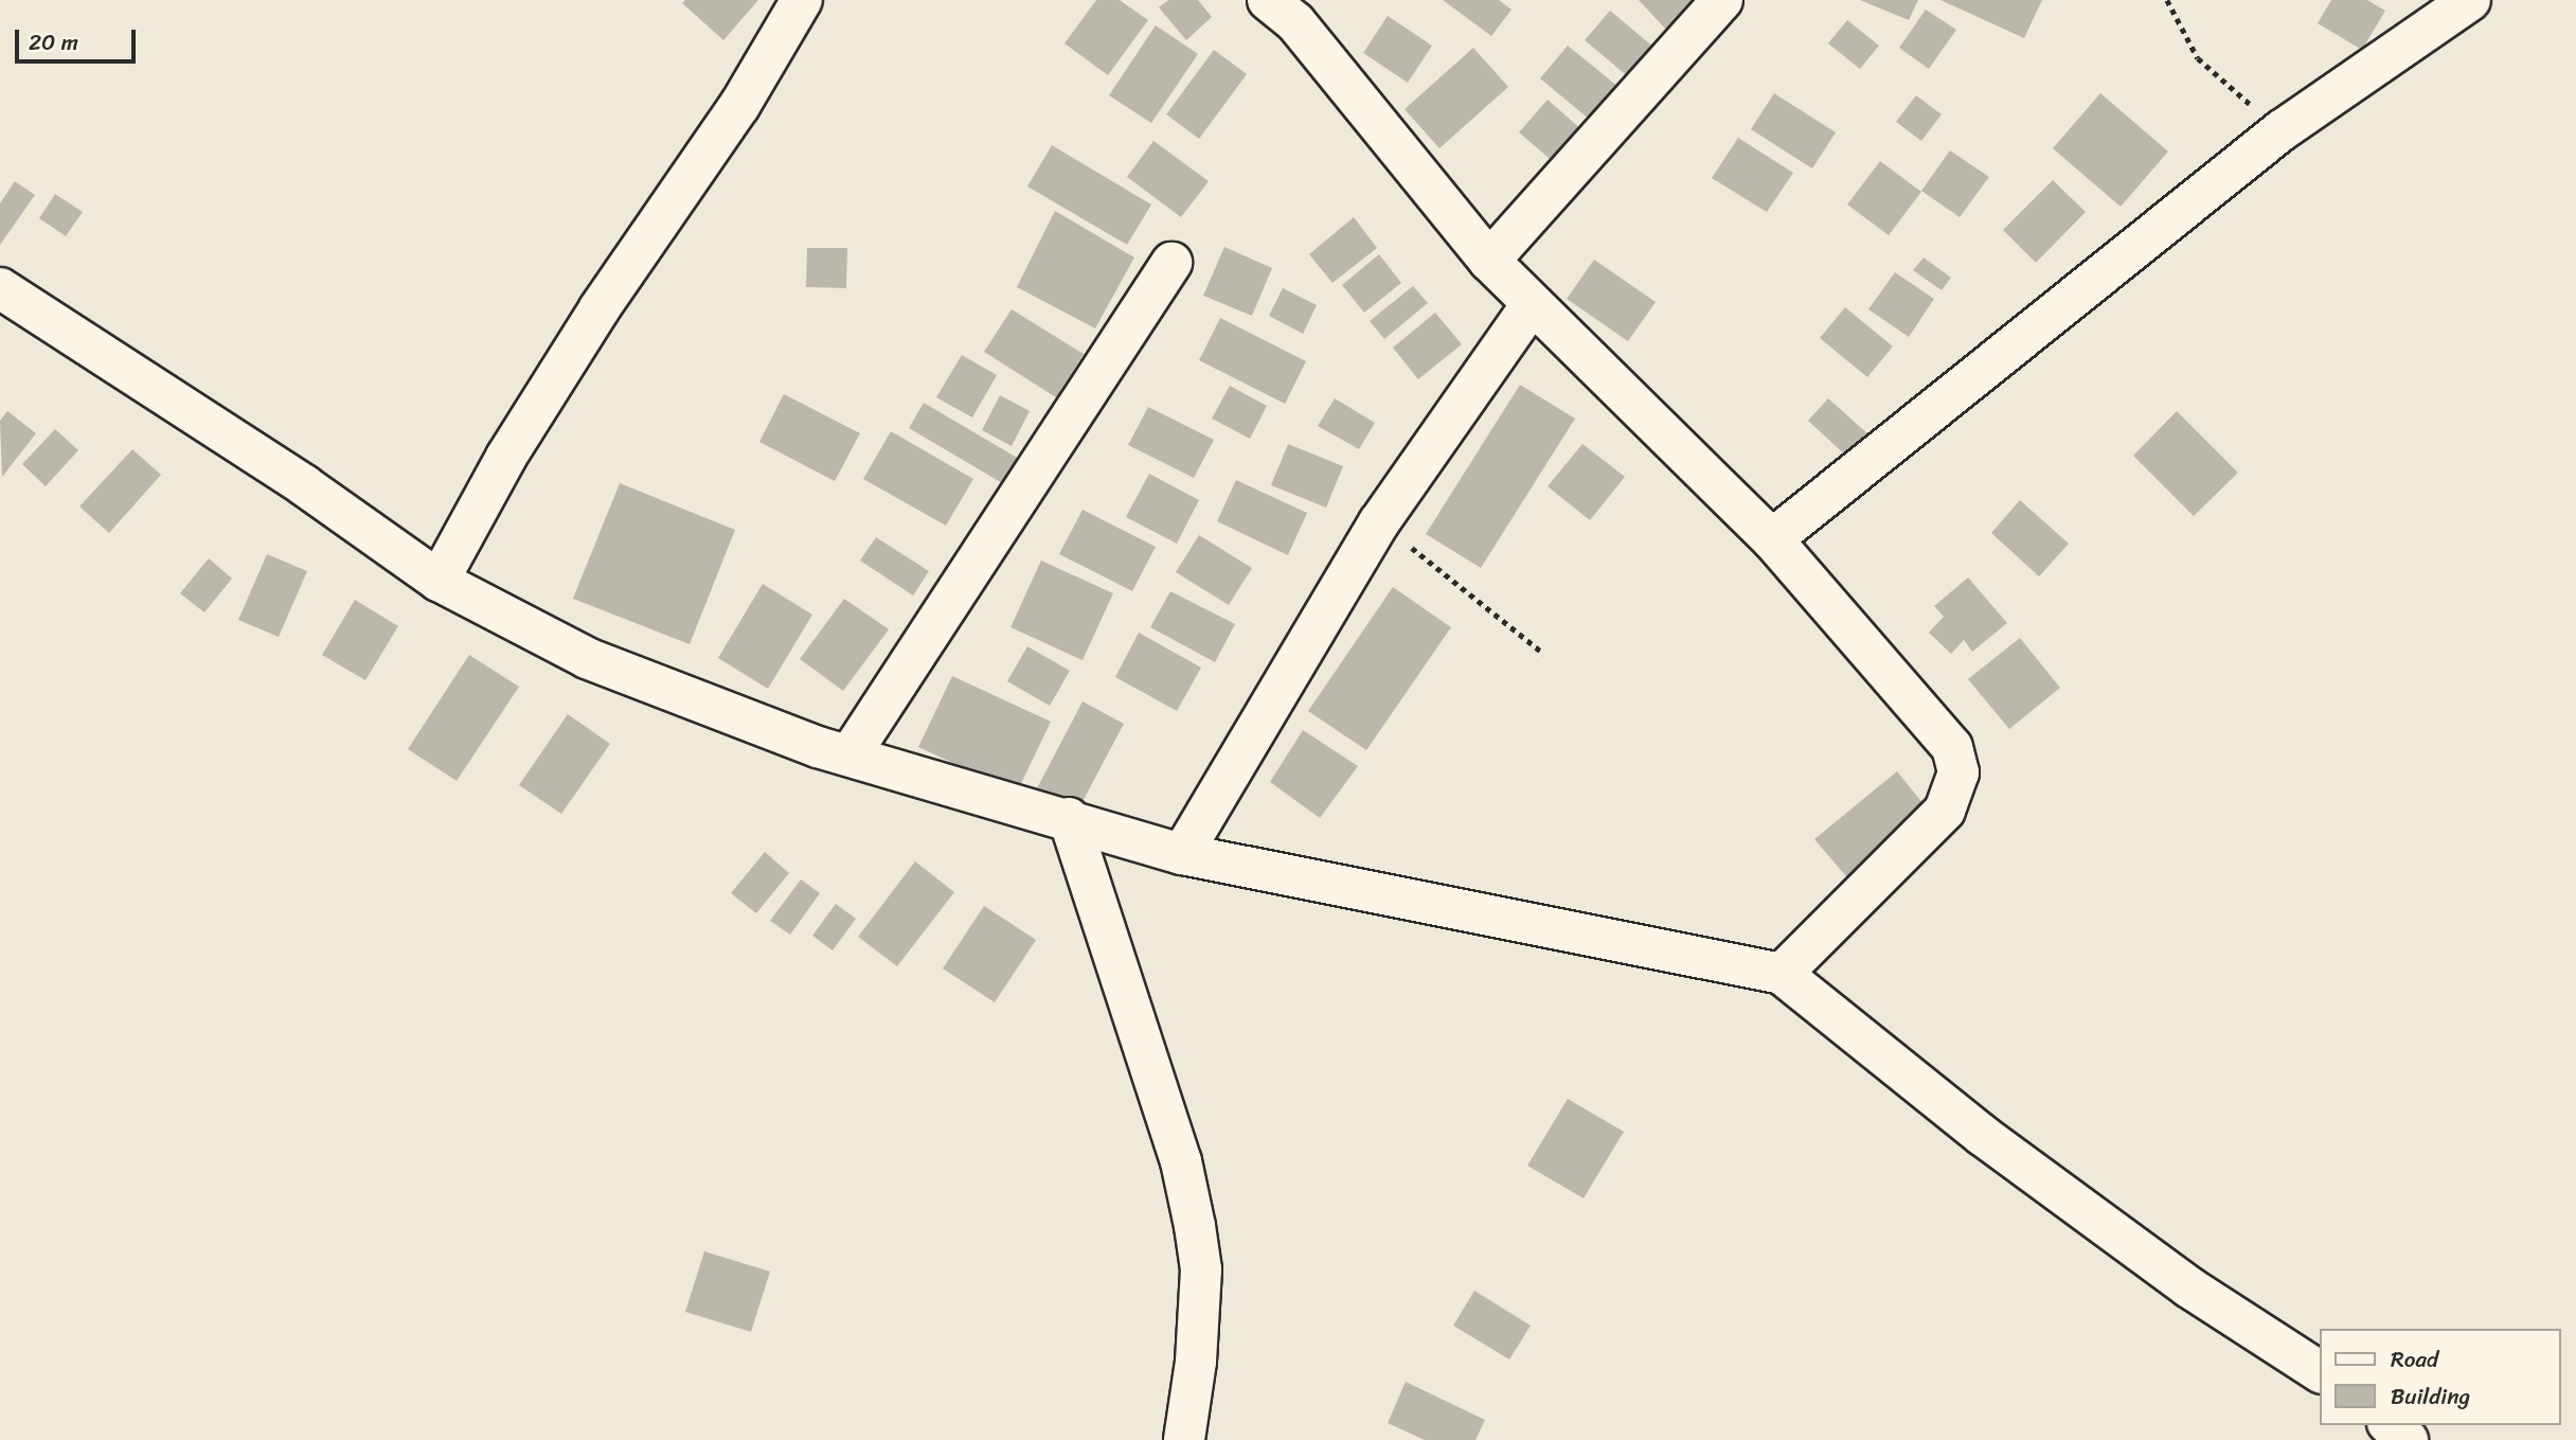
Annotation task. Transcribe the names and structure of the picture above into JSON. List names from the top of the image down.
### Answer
{
  "legend": ["Road", "Building"],
  "scale_bar": "20 m"
}
